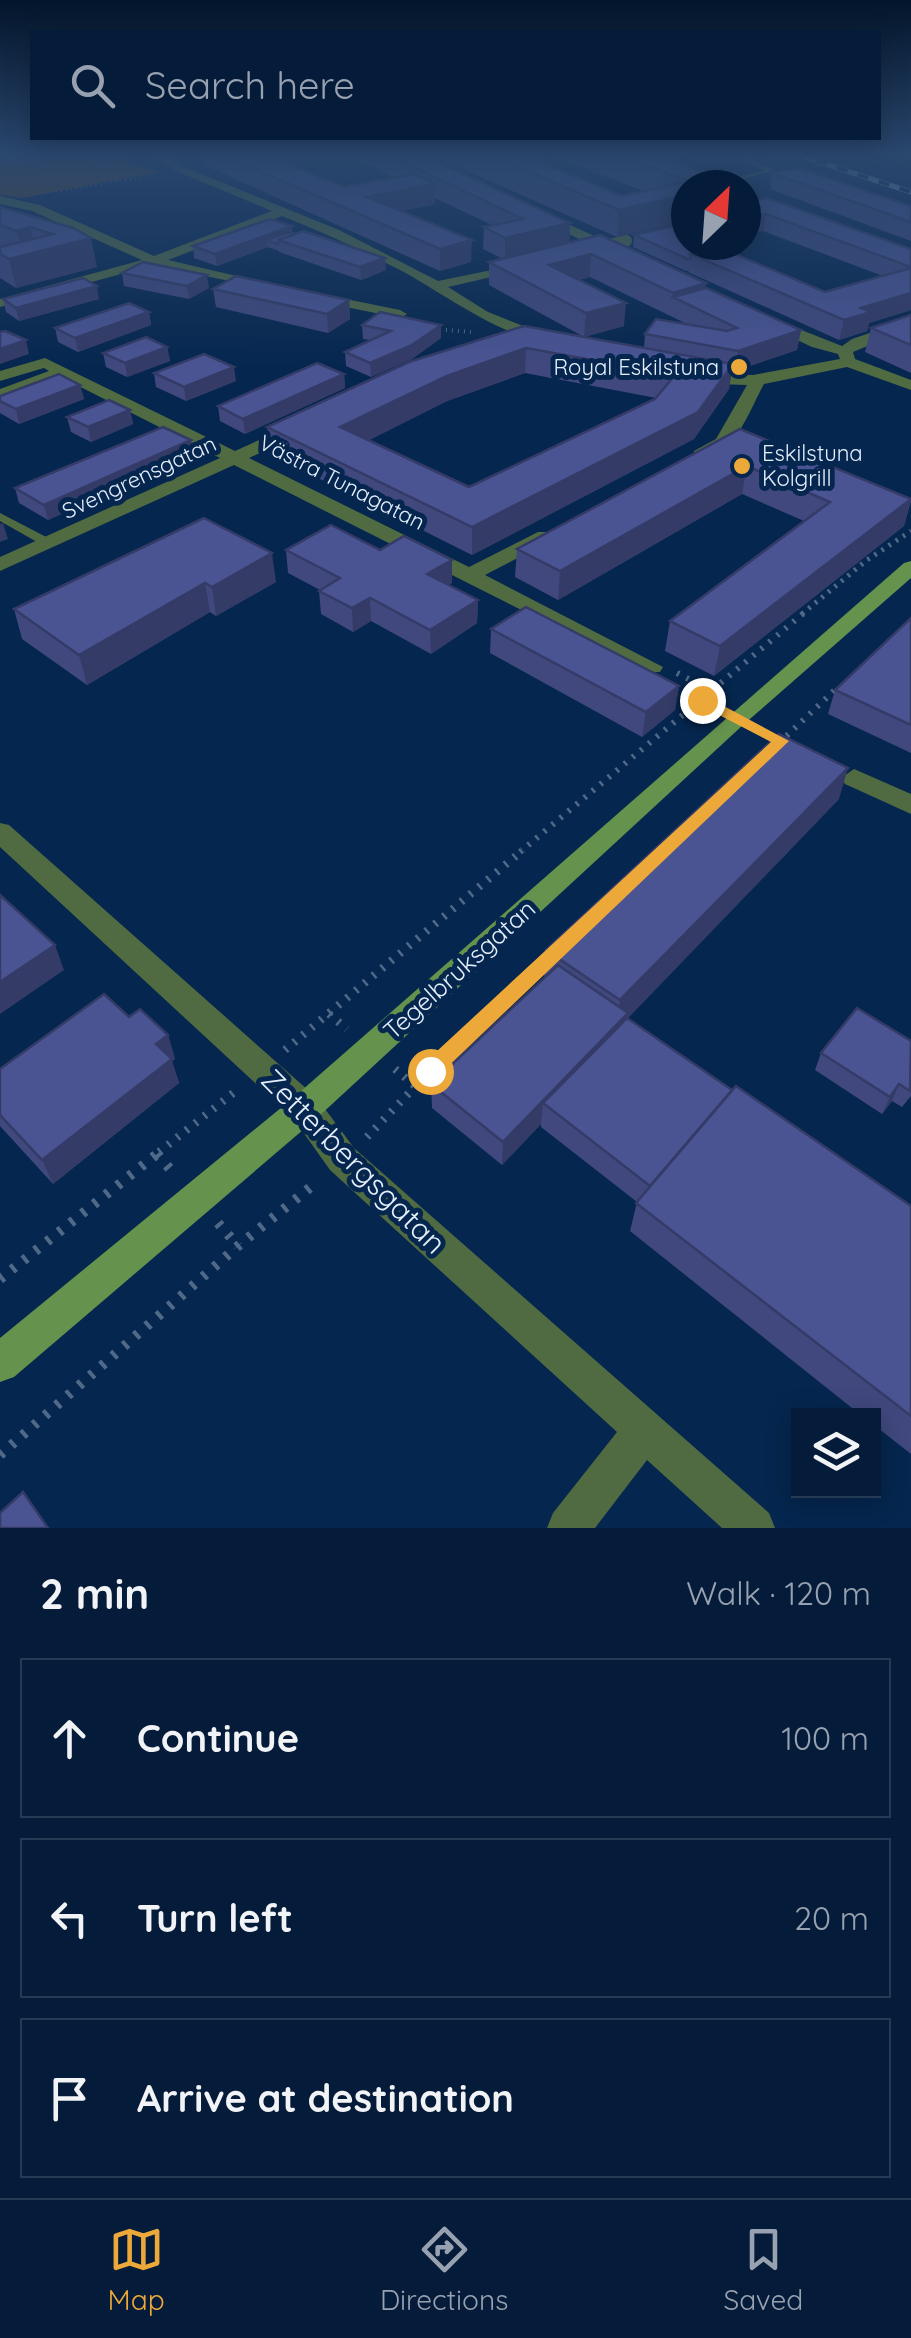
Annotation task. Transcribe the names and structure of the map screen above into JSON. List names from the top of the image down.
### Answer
{
  "streets": {
    "street": [
      "Svengrensgatan",
      "Västra Tunagatan",
      "Tegelbruksgatan",
      "Zetterbergsgatan"
    ]
  },
  "crossings": [
    ["Svengrensgatan", "Västra Tunagatan"],
    ["Tegelbruksgatan", "Zetterbergsgatan"]
  ],
  "places": ["Royal Eskilstuna", "Eskilstuna Kolgrill"],
  "north": "top right",
  "page": {
    "search": "Search here",
    "heading": ["2 min", "Walk · 120 m"],
    "list": [
      ["Continue", "100 m"],
      ["Turn left", "20 m"],
      "Arrive at destination"
    ],
    "nav": ["Map", "Directions", "Saved"]
  }
}
